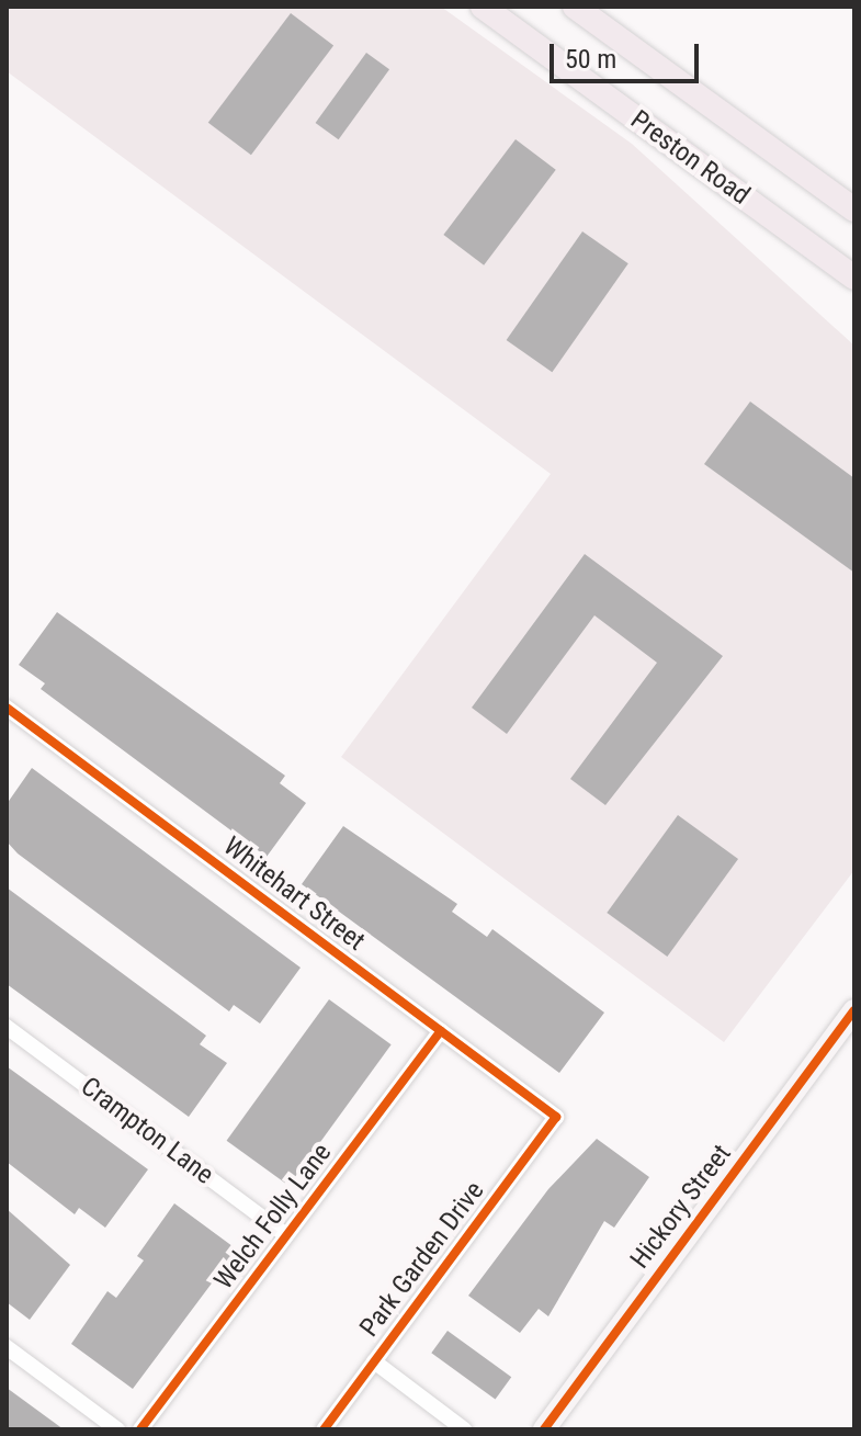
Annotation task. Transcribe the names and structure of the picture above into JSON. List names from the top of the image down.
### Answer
{
  "streets": {
    "main road": ["Preston Road"],
    "street": [
      "Whitehart Street",
      "Crampton Lane",
      "Hickory Street",
      "Welch Folly Lane",
      "Park Garden Drive"
    ]
  },
  "crossings": [
    ["Whitehart Street", "Welch Folly Lane"],
    ["Whitehart Street", "Park Garden Drive"],
    ["Crampton Lane", "Welch Folly Lane"]
  ],
  "scale_bar": "50 m"
}
